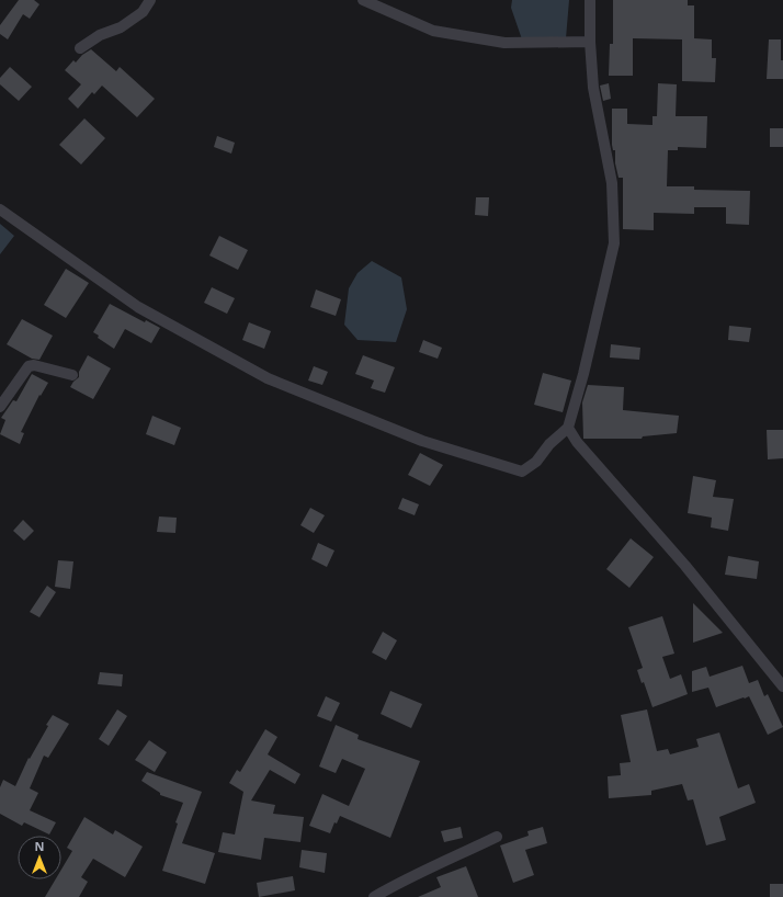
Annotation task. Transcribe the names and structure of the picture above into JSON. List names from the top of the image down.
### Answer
{
  "north": "top"
}
